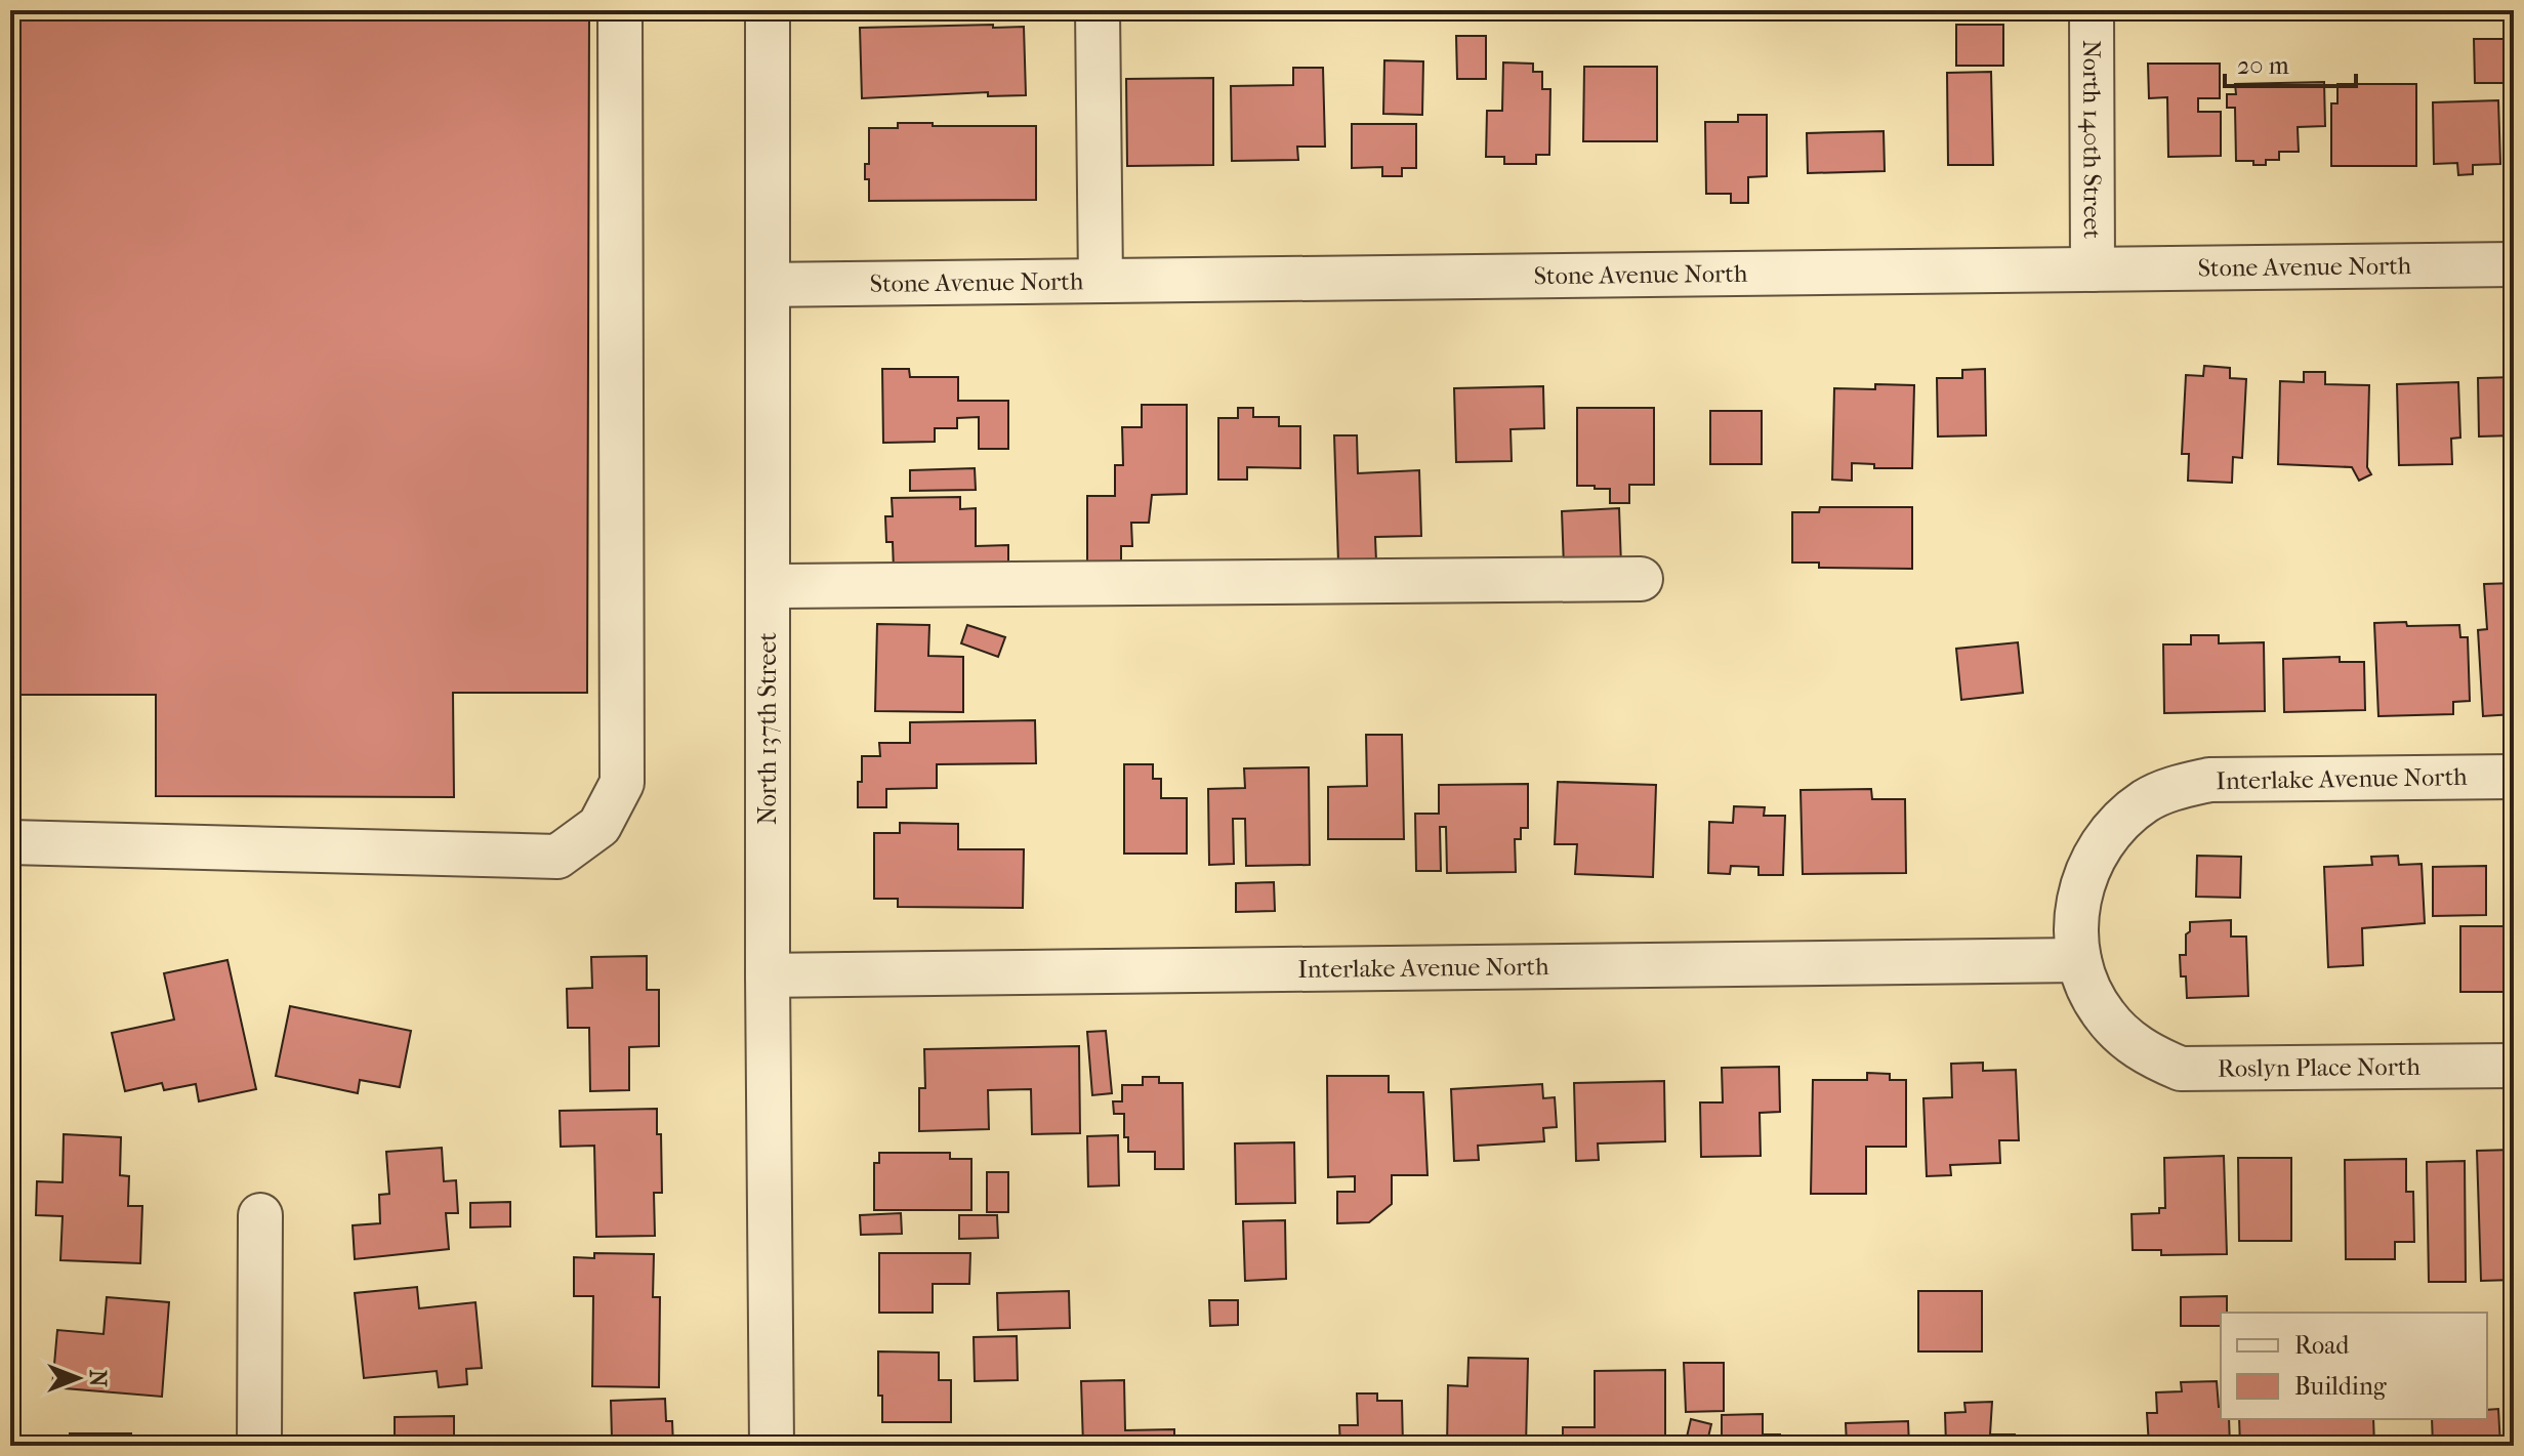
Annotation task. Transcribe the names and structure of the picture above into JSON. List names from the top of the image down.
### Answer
{
  "streets": {
    "street": [
      "North 140th Street",
      "Stone Avenue North",
      "North 137th Street",
      "Interlake Avenue North",
      "Roslyn Place North"
    ]
  },
  "crossings": [
    ["North 140th Street", "Stone Avenue North"],
    ["Stone Avenue North", "North 137th Street"],
    ["North 137th Street", "Interlake Avenue North"],
    ["Interlake Avenue North", "Roslyn Place North"]
  ],
  "legend": ["Road", "Building"],
  "scale_bar": "20 m",
  "north": "right"
}
